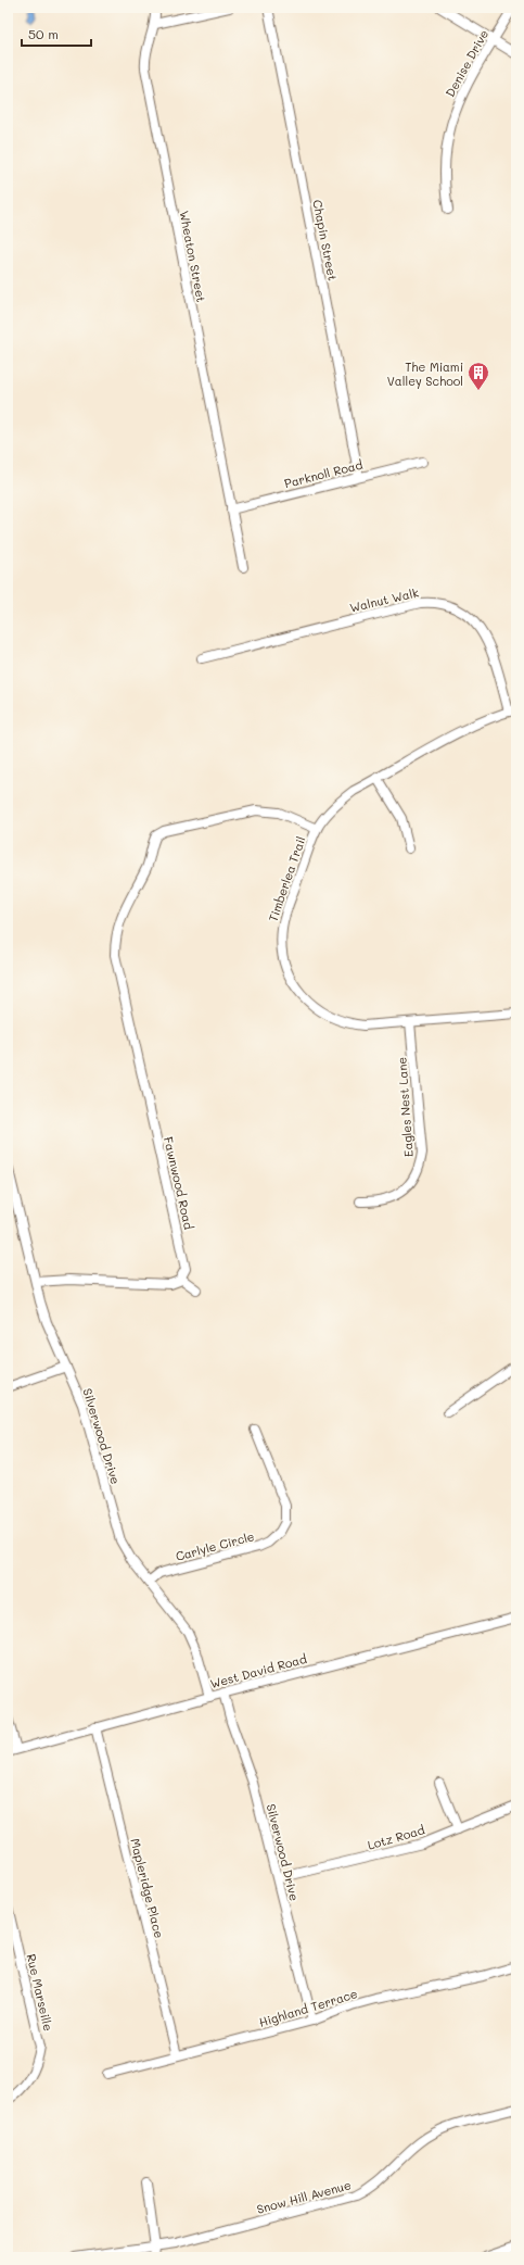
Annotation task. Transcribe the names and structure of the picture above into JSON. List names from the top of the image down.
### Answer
{
  "streets": {
    "street": [
      "Denise Drive",
      "Chapin Street",
      "Wheaton Street",
      "Parknoll Road",
      "Walnut Walk",
      "Timberlea Trail",
      "Eagles Nest Lane",
      "Fawnwood Road",
      "Silverwood Drive",
      "Carlyle Circle",
      "West David Road",
      "Lotz Road",
      "Mapleridge Place",
      "Rue Marseille",
      "Highland Terrace",
      "Snow Hill Avenue"
    ]
  },
  "crossings": [
    ["Chapin Street", "Parknoll Road"],
    ["Wheaton Street", "Parknoll Road"],
    ["Walnut Walk", "Timberlea Trail"],
    ["Timberlea Trail", "Eagles Nest Lane"],
    ["Timberlea Trail", "Fawnwood Road"],
    ["Silverwood Drive", "Carlyle Circle"],
    ["Silverwood Drive", "West David Road"],
    ["Silverwood Drive", "Lotz Road"],
    ["Silverwood Drive", "Highland Terrace"],
    ["West David Road", "Mapleridge Place"],
    ["Mapleridge Place", "Highland Terrace"]
  ],
  "places": {
    "building": ["The Miami Valley School"]
  },
  "scale_bar": "50 m"
}
